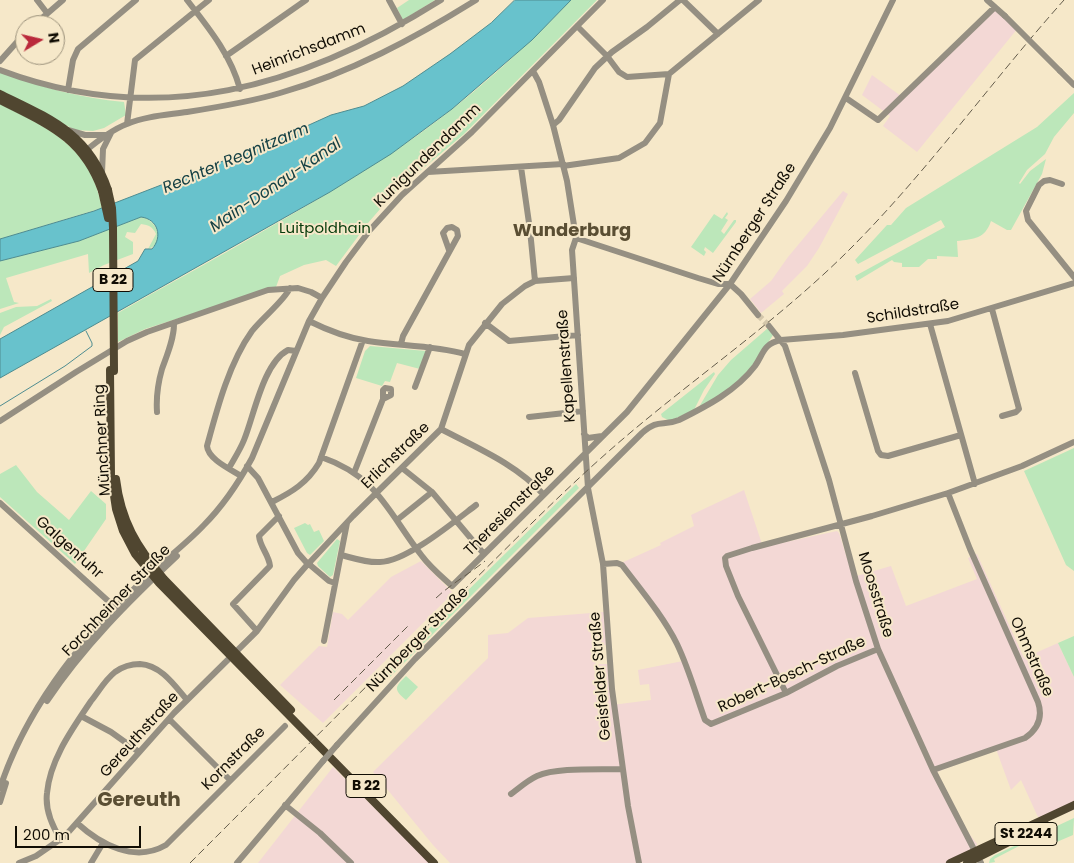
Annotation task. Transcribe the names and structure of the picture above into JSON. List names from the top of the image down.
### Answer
{
  "streets": {
    "main road": ["B 22", "Münchner Ring", "St 2244"],
    "street": [
      "Heinrichsdamm",
      "Kunigundendamm",
      "Nürnberger Straße",
      "Schildstraße",
      "Kapellenstraße",
      "Erlichstraße",
      "Theresienstraße",
      "Galgenfuhr",
      "Moosstraße",
      "Forchheimer Straße",
      "Ohmstraße",
      "Robert-Bosch-Straße",
      "Geisfelder Straße",
      "Gereuthstraße",
      "Kornstraße"
    ]
  },
  "crossings": [
    ["Kunigundendamm", "Forchheimer Straße"],
    ["Nürnberger Straße", "Schildstraße"],
    ["Nürnberger Straße", "Kapellenstraße"],
    ["Nürnberger Straße", "Theresienstraße"],
    ["Nürnberger Straße", "Moosstraße"],
    ["Nürnberger Straße", "Geisfelder Straße"],
    ["Schildstraße", "Moosstraße"],
    ["Kapellenstraße", "Theresienstraße"],
    ["Münchner Ring", "Forchheimer Straße"],
    ["Münchner Ring", "Gereuthstraße"],
    ["Erlichstraße", "Gereuthstraße"],
    ["Galgenfuhr", "Forchheimer Straße"],
    ["Moosstraße", "Ohmstraße"],
    ["Moosstraße", "Robert-Bosch-Straße"],
    ["Moosstraße", "St 2244"],
    ["Robert-Bosch-Straße", "Geisfelder Straße"],
    ["Gereuthstraße", "Kornstraße"]
  ],
  "districts": ["Wunderburg", "Gereuth"],
  "water": ["Rechter Regnitzarm", "Main-Donau-Kanal"],
  "parks": ["Luitpoldhain"],
  "scale_bar": "200 m",
  "north": "right"
}
